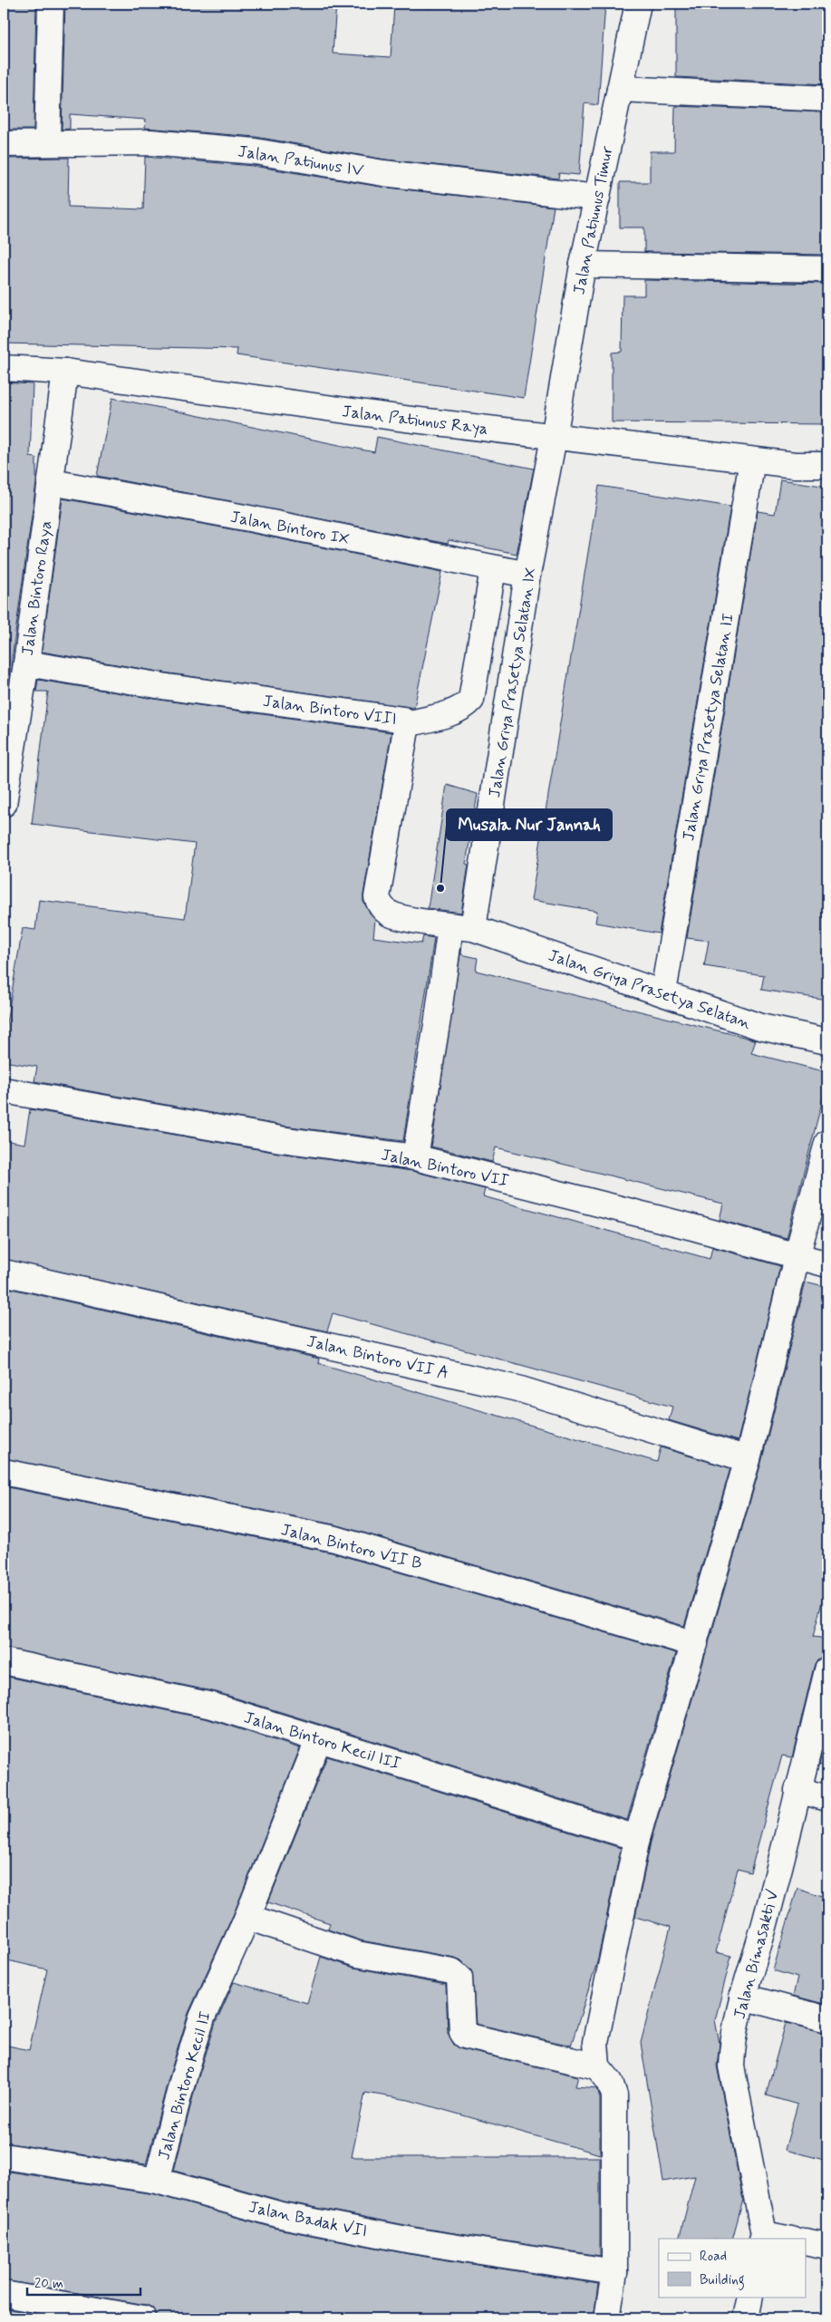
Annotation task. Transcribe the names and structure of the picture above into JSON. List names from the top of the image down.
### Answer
{
  "streets": {
    "street": [
      "Jalan Patiunus IV",
      "Jalan Patiunus Timur",
      "Jalan Patiunus Raya",
      "Jalan Bintoro IX",
      "Jalan Bintoro Raya",
      "Jalan Griya Prasetya Selatan IX",
      "Jalan Bintoro VIII",
      "Jalan Griya Prasetya Selatan II",
      "Jalan Griya Prasetya Selatan",
      "Jalan Bintoro VII",
      "Jalan Bintoro VII A",
      "Jalan Bintoro VII B",
      "Jalan Bintoro Kecil III",
      "Jalan Bimasakti V",
      "Jalan Bintoro Kecil II",
      "Jalan Badak VII"
    ]
  },
  "crossings": [
    ["Jalan Patiunus IV", "Jalan Patiunus Timur"],
    ["Jalan Patiunus Timur", "Jalan Patiunus Raya"],
    ["Jalan Patiunus Timur", "Jalan Griya Prasetya Selatan IX"],
    ["Jalan Patiunus Raya", "Jalan Bintoro Raya"],
    ["Jalan Patiunus Raya", "Jalan Griya Prasetya Selatan IX"],
    ["Jalan Patiunus Raya", "Jalan Griya Prasetya Selatan II"],
    ["Jalan Bintoro IX", "Jalan Bintoro Raya"],
    ["Jalan Bintoro IX", "Jalan Griya Prasetya Selatan IX"],
    ["Jalan Bintoro Raya", "Jalan Bintoro VIII"],
    ["Jalan Griya Prasetya Selatan IX", "Jalan Bintoro VIII"],
    ["Jalan Griya Prasetya Selatan IX", "Jalan Griya Prasetya Selatan"],
    ["Jalan Griya Prasetya Selatan IX", "Jalan Bintoro VII"],
    ["Jalan Bintoro VIII", "Jalan Griya Prasetya Selatan"],
    ["Jalan Griya Prasetya Selatan II", "Jalan Griya Prasetya Selatan"],
    ["Jalan Bintoro Kecil III", "Jalan Bintoro Kecil II"],
    ["Jalan Bintoro Kecil II", "Jalan Badak VII"]
  ],
  "places": ["Musala Nur Jannah"],
  "legend": ["Road", "Building"],
  "scale_bar": "20 m"
}
